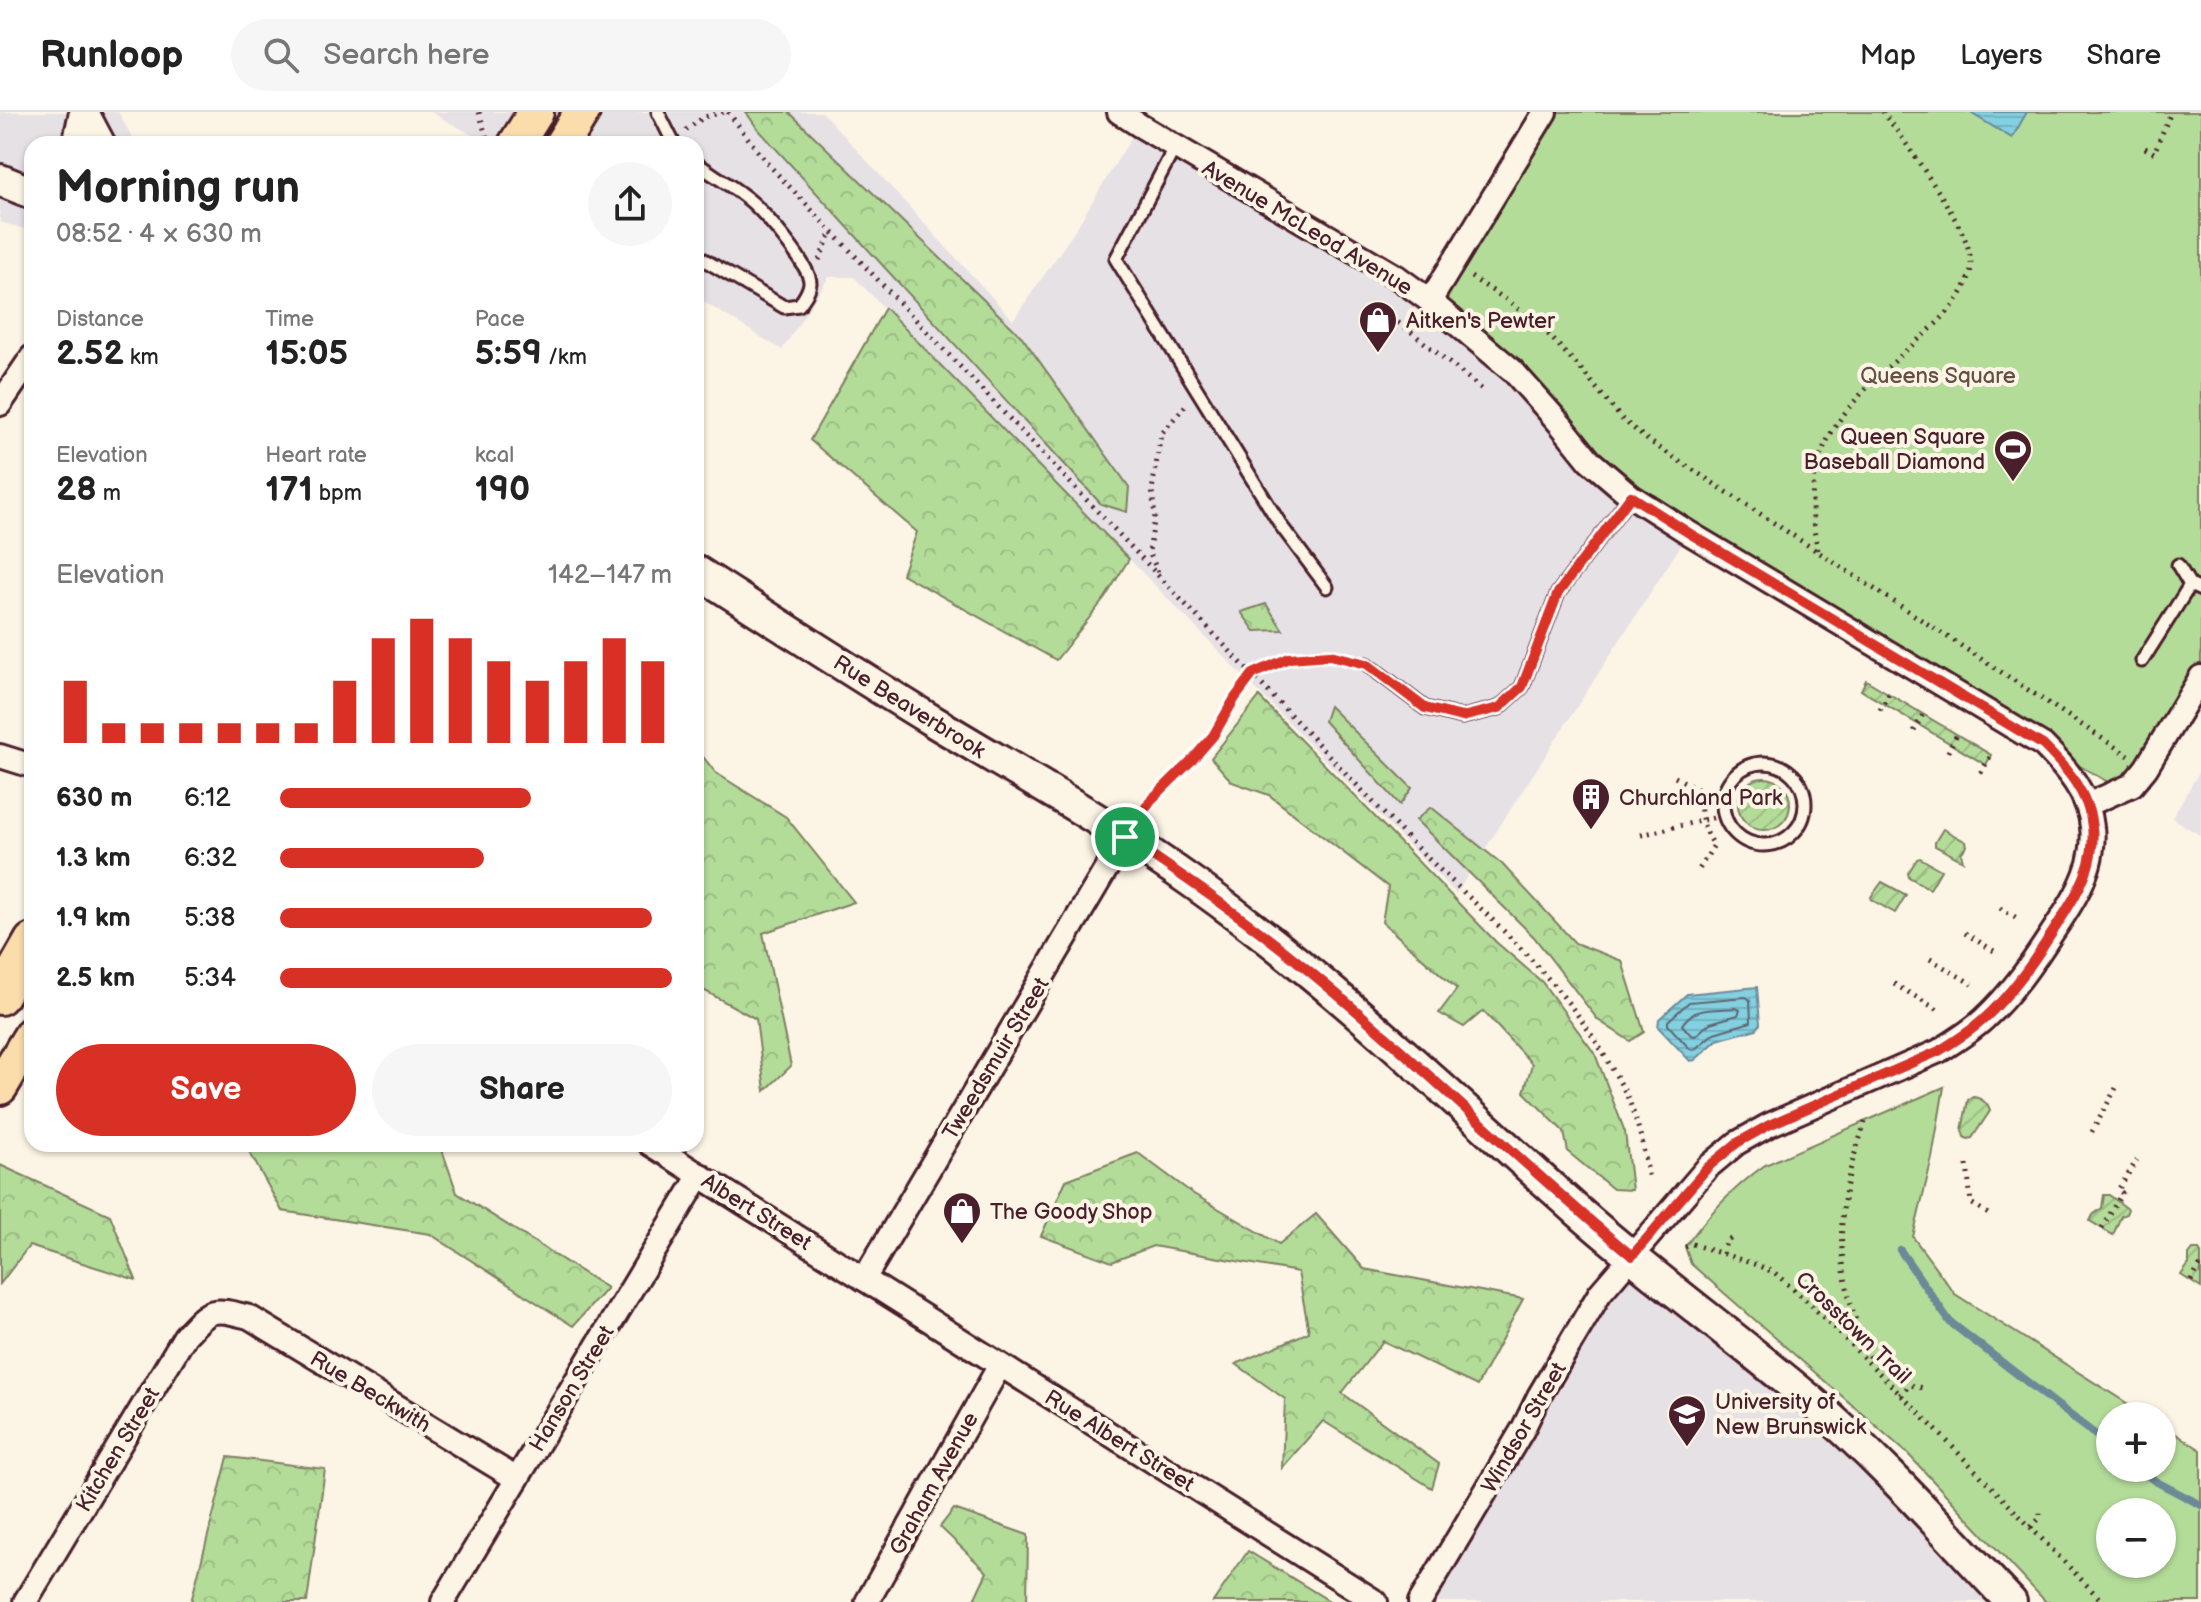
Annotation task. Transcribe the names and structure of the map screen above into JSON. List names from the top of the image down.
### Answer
{
  "streets": {
    "street": [
      "Avenue McLeod Avenue",
      "Rue Beaverbrook",
      "Tweedsmuir Street",
      "Albert Street",
      "Hanson Street",
      "Rue Beckwith",
      "Windsor Street",
      "Rue Albert Street",
      "Kitchen Street",
      "Graham Avenue"
    ],
    "path": ["Crosstown Trail"]
  },
  "crossings": [
    ["Avenue McLeod Avenue", "Rue Beaverbrook"],
    ["Avenue McLeod Avenue", "Windsor Street"],
    ["Rue Beaverbrook", "Tweedsmuir Street"],
    ["Rue Beaverbrook", "Windsor Street"],
    ["Tweedsmuir Street", "Albert Street"],
    ["Tweedsmuir Street", "Rue Albert Street"],
    ["Albert Street", "Hanson Street"],
    ["Albert Street", "Rue Albert Street"],
    ["Hanson Street", "Rue Beckwith"],
    ["Rue Beckwith", "Kitchen Street"],
    ["Rue Albert Street", "Graham Avenue"]
  ],
  "parks": ["Queens Square"],
  "places": {
    "shop": ["Aitken's Pewter", "The Goody Shop"],
    "sports": ["Queen Square Baseball Diamond"],
    "building": ["Churchland Park"],
    "school or university": ["University of New Brunswick"]
  },
  "page": {
    "header": "Runloop",
    "search": "Search here",
    "nav": ["Map", "Layers", "Share"],
    "heading": ["Morning run", "08:52 · 4 × 630 m"],
    "stats": [
      ["Distance", "2.52 km"],
      ["Time", "15:05"],
      ["Pace", "5:59 /km"],
      ["Elevation", "28 m"],
      ["Heart rate", "171 bpm"],
      ["kcal", "190"]
    ],
    "chart": ["Elevation", "142–147 m"],
    "list": [
      {
        "name": "630 m",
        "note": "6:12"
      },
      {
        "name": "1.3 km",
        "note": "6:32"
      },
      {
        "name": "1.9 km",
        "note": "5:38"
      },
      {
        "name": "2.5 km",
        "note": "5:34"
      }
    ],
    "buttons": ["Save", "Share"],
    "map_buttons": ["+", "−"]
  }
}
